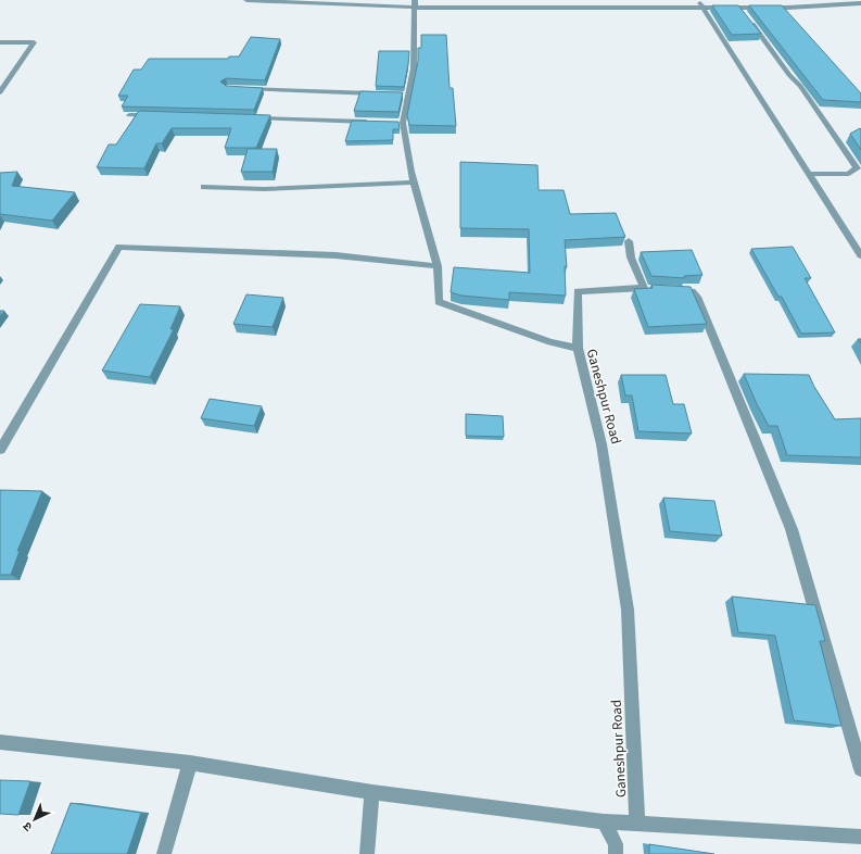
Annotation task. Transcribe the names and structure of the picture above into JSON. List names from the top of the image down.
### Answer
{
  "streets": {
    "street": ["Ganeshpur Road"]
  },
  "north": "bottom left"
}
